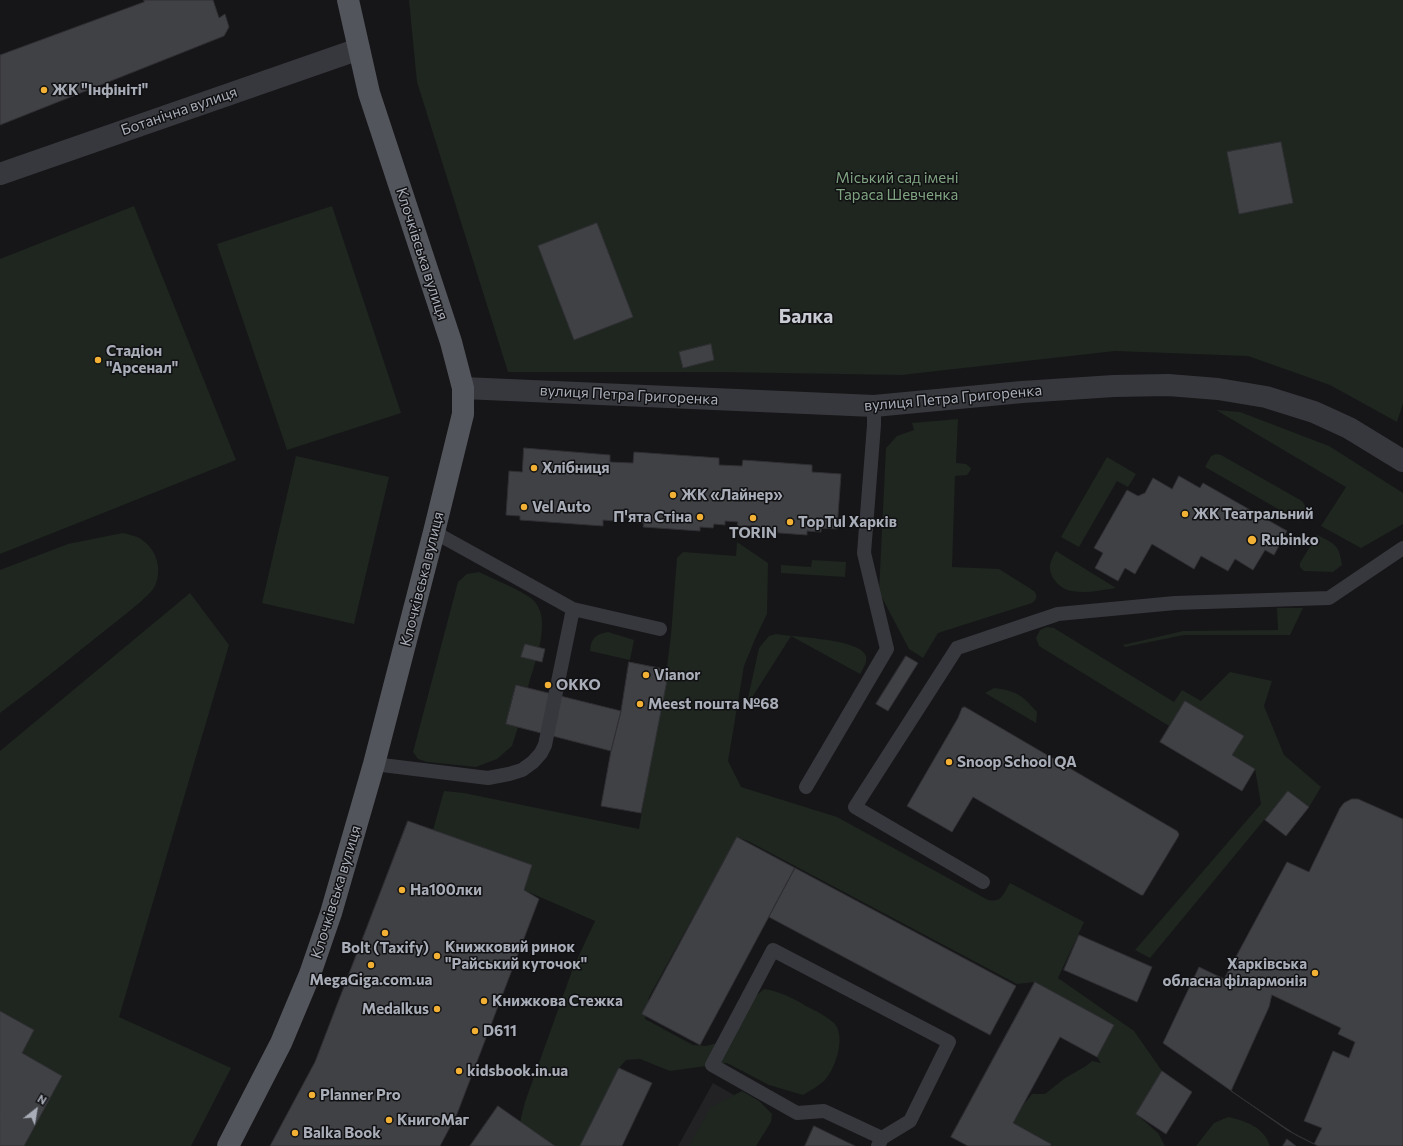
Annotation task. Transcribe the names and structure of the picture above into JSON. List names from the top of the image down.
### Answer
{
  "streets": {
    "main road": ["Клочківська вулиця"],
    "street": ["Ботанічна вулиця", "вулиця Петра Григоренка"]
  },
  "crossings": [
    ["Ботанічна вулиця", "Клочківська вулиця"],
    ["Клочківська вулиця", "вулиця Петра Григоренка"]
  ],
  "districts": ["Балка"],
  "parks": ["Міський сад імені Тараса Шевченка"],
  "places": [
    "ЖК \"Інфініті\"",
    "Стадіон \"Арсенал\"",
    "Хлібниця",
    "ЖК «Лайнер»",
    "Vel Auto",
    "ЖК Театральний",
    "П'ята Стіна",
    "TORIN",
    "TopTul Харків",
    "Rubinko",
    "Vianor",
    "ОККО",
    "Meest пошта №68",
    "Snoop School QA",
    "На100лки",
    "Bolt (Taxify)",
    "Книжковий ринок \"Райський куточок\"",
    "MegaGiga.com.ua",
    "Харківська обласна філармонія",
    "Книжкова Стежка",
    "Medalkus",
    "D611",
    "kidsbook.in.ua",
    "Planner Pro",
    "КнигоМаг",
    "Balka Book"
  ],
  "north": "top right"
}
